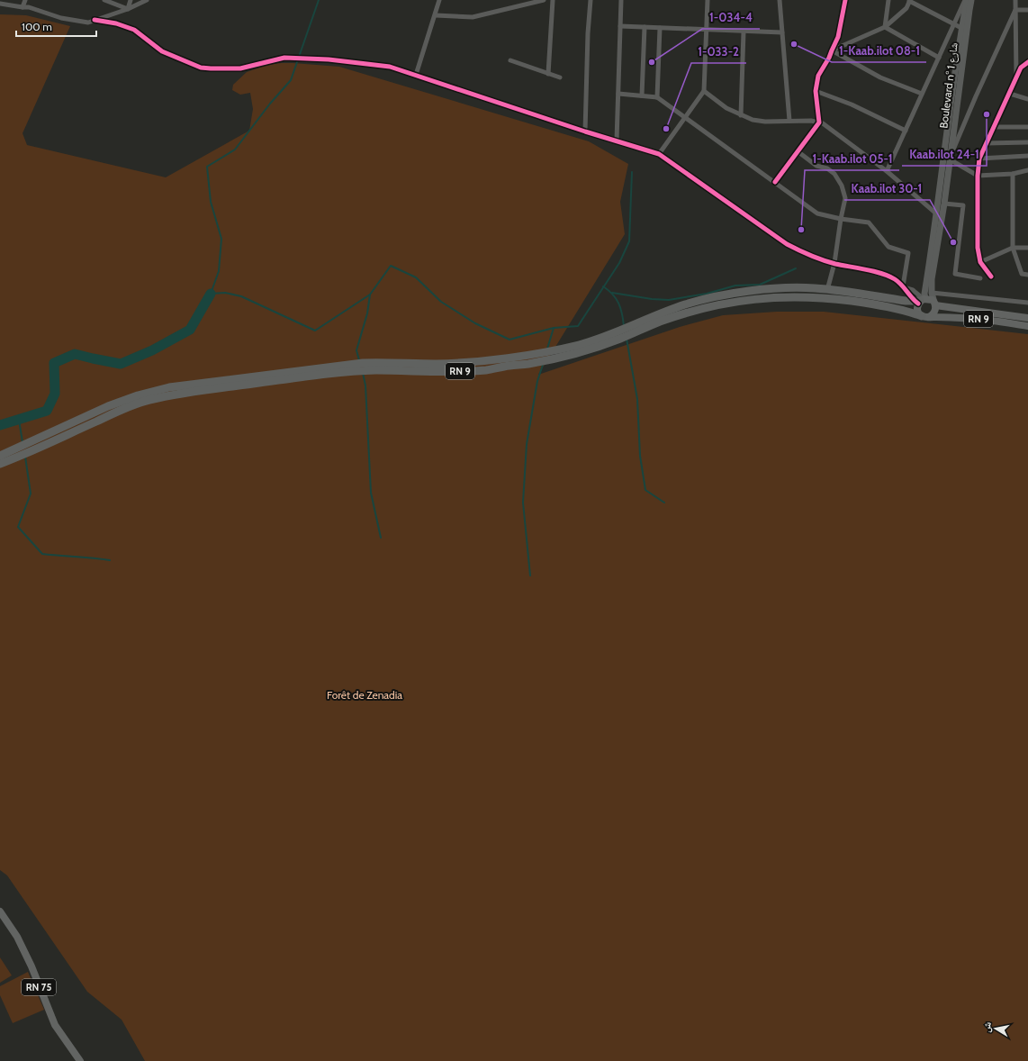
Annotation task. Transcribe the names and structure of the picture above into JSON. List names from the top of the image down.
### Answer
{
  "streets": {
    "highway": ["RN 9"],
    "main road": ["Boulevard n° شارع 1", "RN 75"]
  },
  "crossings": [
    ["Boulevard n° شارع 1", "RN 9"]
  ],
  "parks": ["Forêt de Zenadia"],
  "places": [
    "1-Kaab.ilot 08-1",
    "1-034-4",
    "Kaab.ilot 24-1",
    "1-033-2",
    "1-Kaab.ilot 05-1",
    "Kaab.ilot 30-1"
  ],
  "scale_bar": "100 m",
  "north": "left"
}
